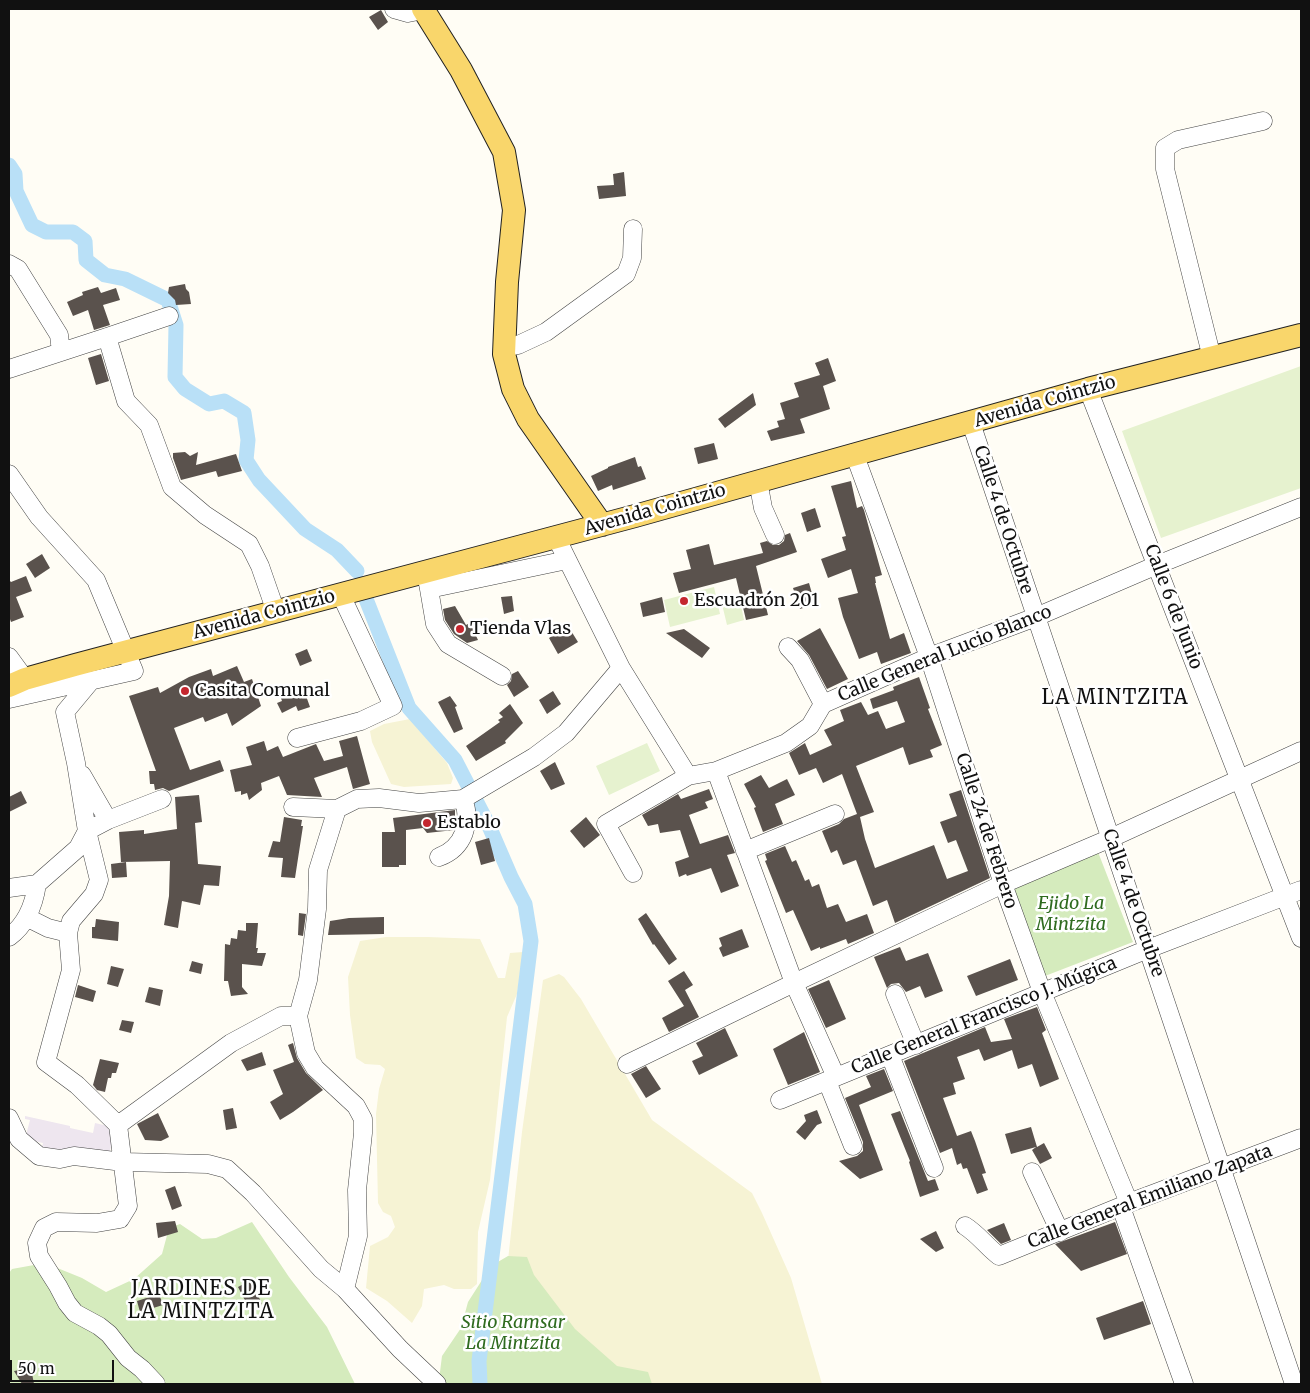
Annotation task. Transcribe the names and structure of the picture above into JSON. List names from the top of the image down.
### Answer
{
  "streets": {
    "main road": ["Avenida Cointzio"],
    "street": [
      "Calle 4 de Octubre",
      "Calle 6 de Junio",
      "Calle General Lucio Blanco",
      "Calle 24 de Febrero",
      "Calle General Francisco J. Múgica",
      "Calle General Emiliano Zapata"
    ]
  },
  "crossings": [
    ["Avenida Cointzio", "Calle 4 de Octubre"],
    ["Avenida Cointzio", "Calle 6 de Junio"],
    ["Avenida Cointzio", "Calle 24 de Febrero"],
    ["Calle 4 de Octubre", "Calle General Lucio Blanco"],
    ["Calle 4 de Octubre", "Calle General Francisco J. Múgica"],
    ["Calle 4 de Octubre", "Calle General Emiliano Zapata"],
    ["Calle 6 de Junio", "Calle General Lucio Blanco"],
    ["Calle 6 de Junio", "Calle General Francisco J. Múgica"],
    ["Calle General Lucio Blanco", "Calle 24 de Febrero"],
    ["Calle 24 de Febrero", "Calle General Francisco J. Múgica"],
    ["Calle 24 de Febrero", "Calle General Emiliano Zapata"]
  ],
  "districts": ["LA MINTZITA", "JARDINES DE LA MINTZITA"],
  "parks": ["Ejido La Mintzita", "Sitio Ramsar La Mintzita"],
  "places": [
    "Escuadrón 201",
    "Tienda Vlas",
    "Casita Comunal",
    "Establo"
  ],
  "scale_bar": "50 m"
}
